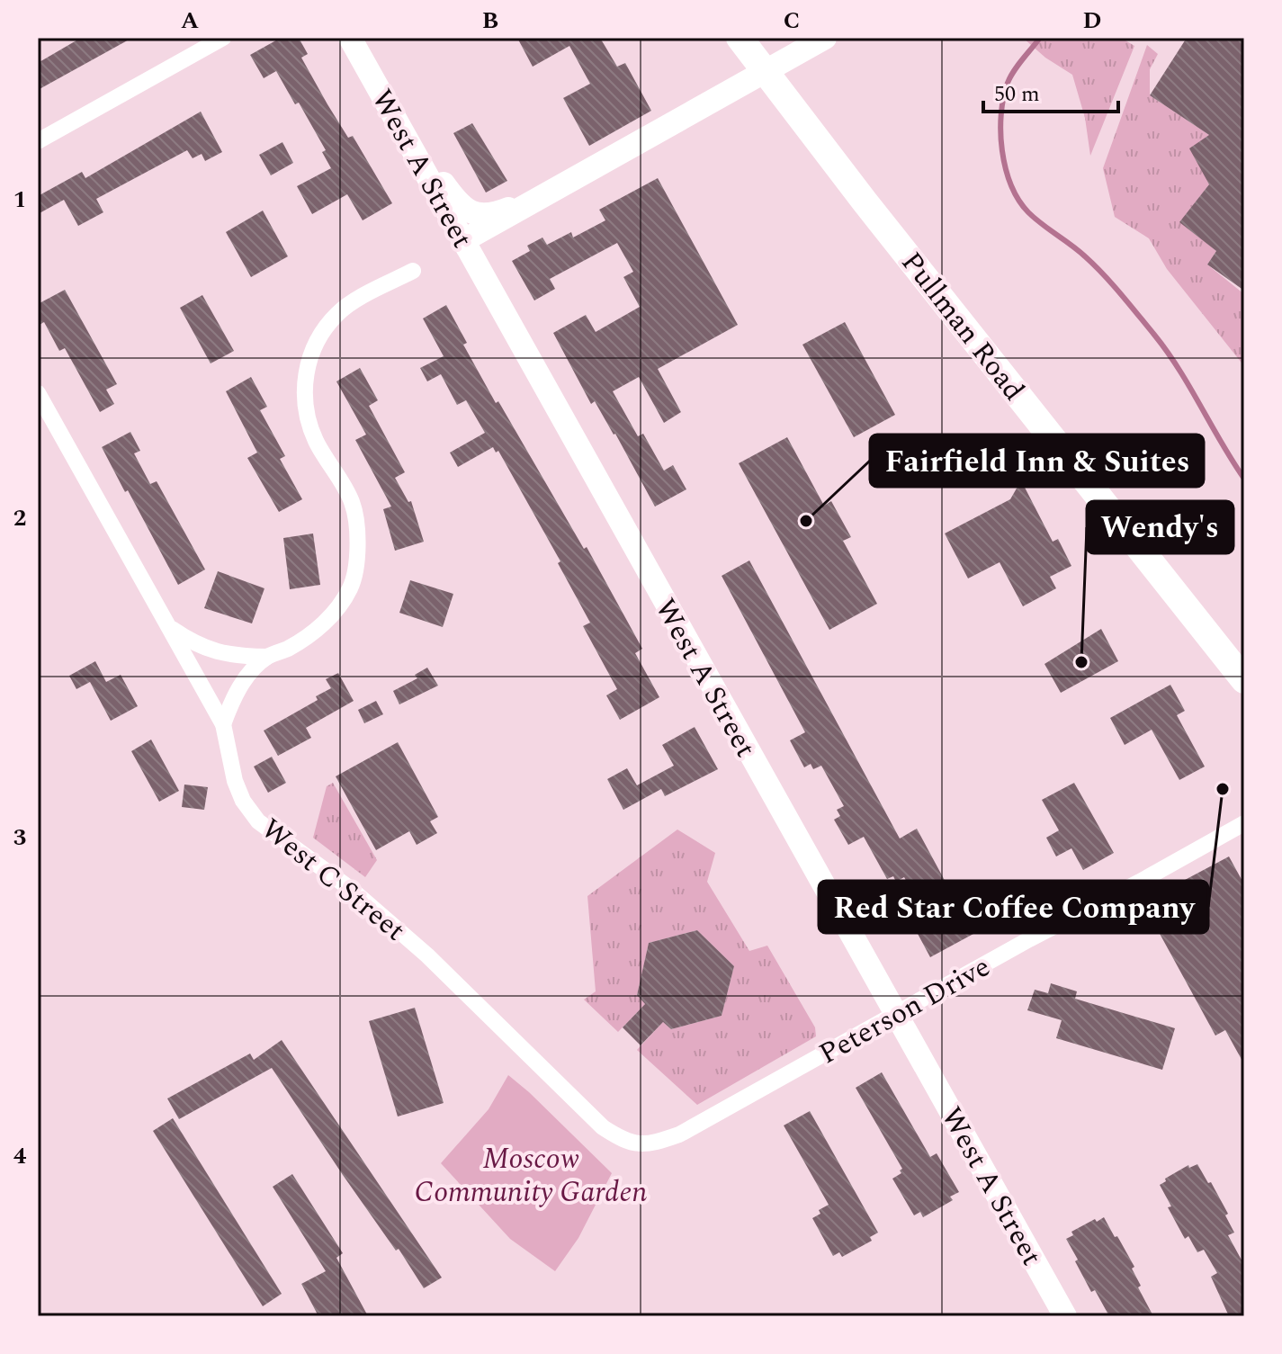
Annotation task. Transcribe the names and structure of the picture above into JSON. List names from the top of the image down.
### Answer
{
  "streets": {
    "main road": ["Pullman Road"],
    "street": ["West A Street", "West C Street", "Peterson Drive"]
  },
  "crossings": [
    ["West A Street", "Peterson Drive"],
    ["West C Street", "Peterson Drive"]
  ],
  "parks": ["Moscow Community Garden"],
  "places": ["Fairfield Inn & Suites", "Wendy's", "Red Star Coffee Company"],
  "scale_bar": "50 m",
  "grid": {
    "columns": [
      "A",
      "B",
      "C",
      "D"
    ],
    "rows": [
      "1",
      "2",
      "3",
      "4"
    ]
  }
}
